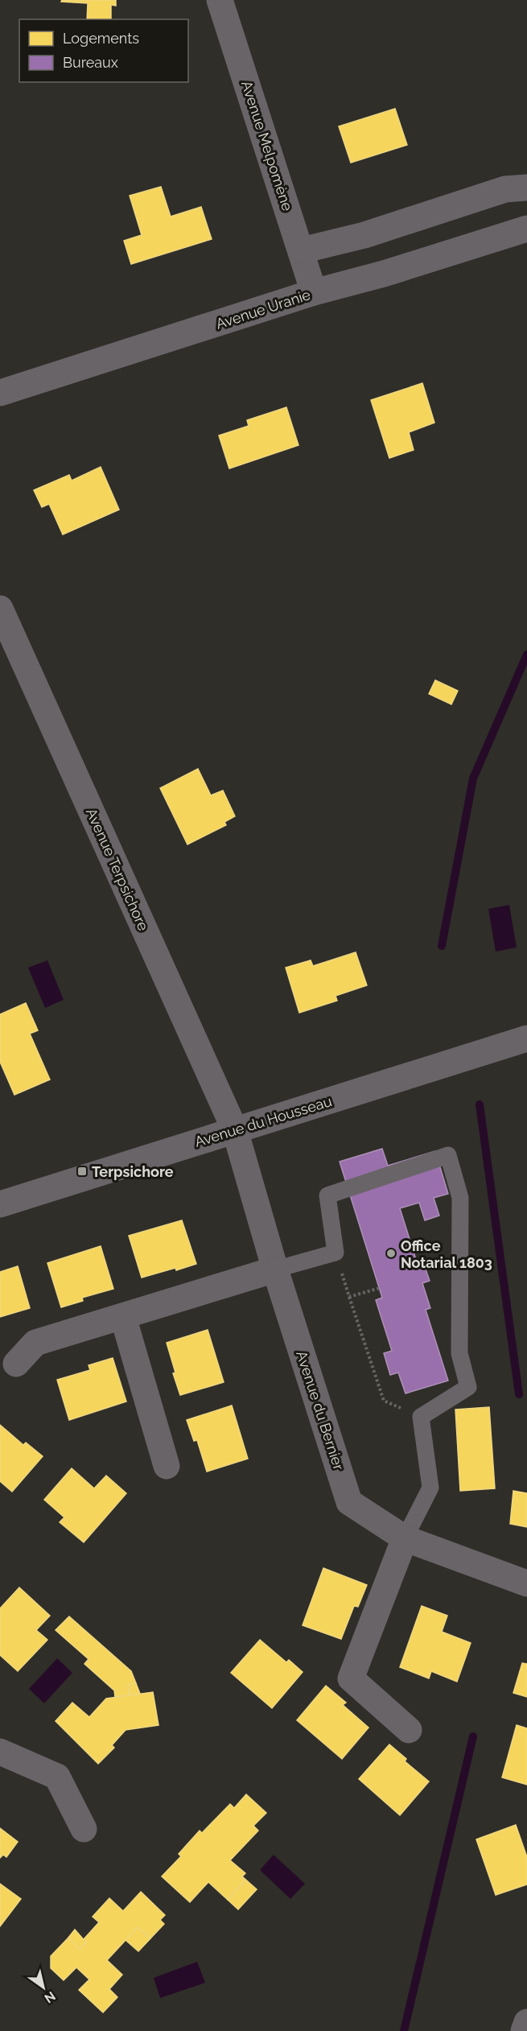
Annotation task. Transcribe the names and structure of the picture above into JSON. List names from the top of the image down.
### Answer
{
  "streets": {
    "street": [
      "Avenue Melpomène",
      "Avenue Uranie",
      "Avenue Terpsichore",
      "Avenue du Housseau",
      "Avenue du Bernier"
    ]
  },
  "crossings": [
    ["Avenue Melpomène", "Avenue Uranie"],
    ["Avenue Terpsichore", "Avenue du Housseau"],
    ["Avenue Terpsichore", "Avenue du Bernier"],
    ["Avenue du Housseau", "Avenue du Bernier"]
  ],
  "places": {
    "transit": ["Terpsichore"],
    "other": ["Office Notarial 1803"]
  },
  "legend": ["Logements", "Bureaux"],
  "north": "bottom right"
}
